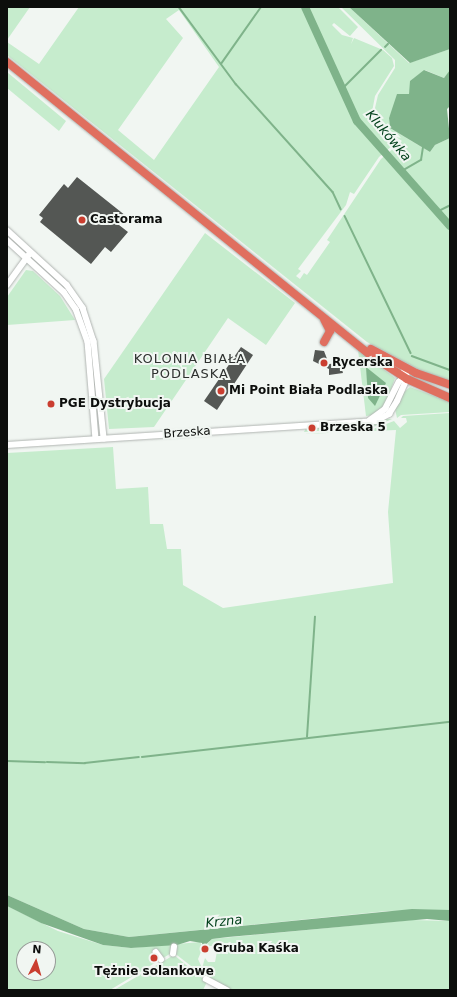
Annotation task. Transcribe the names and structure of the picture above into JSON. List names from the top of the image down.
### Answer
{
  "streets": {
    "street": ["Brzeska"]
  },
  "districts": ["KOLONIA BIAŁA PODLASKA"],
  "water": ["Klukówka", "Krzna"],
  "places": [
    "Castorama",
    "Rycerska",
    "Mi Point Biała Podlaska",
    "PGE Dystrybucja",
    "Brzeska 5",
    "Gruba Kaśka",
    "Tężnie solankowe"
  ],
  "north": "top"
}
